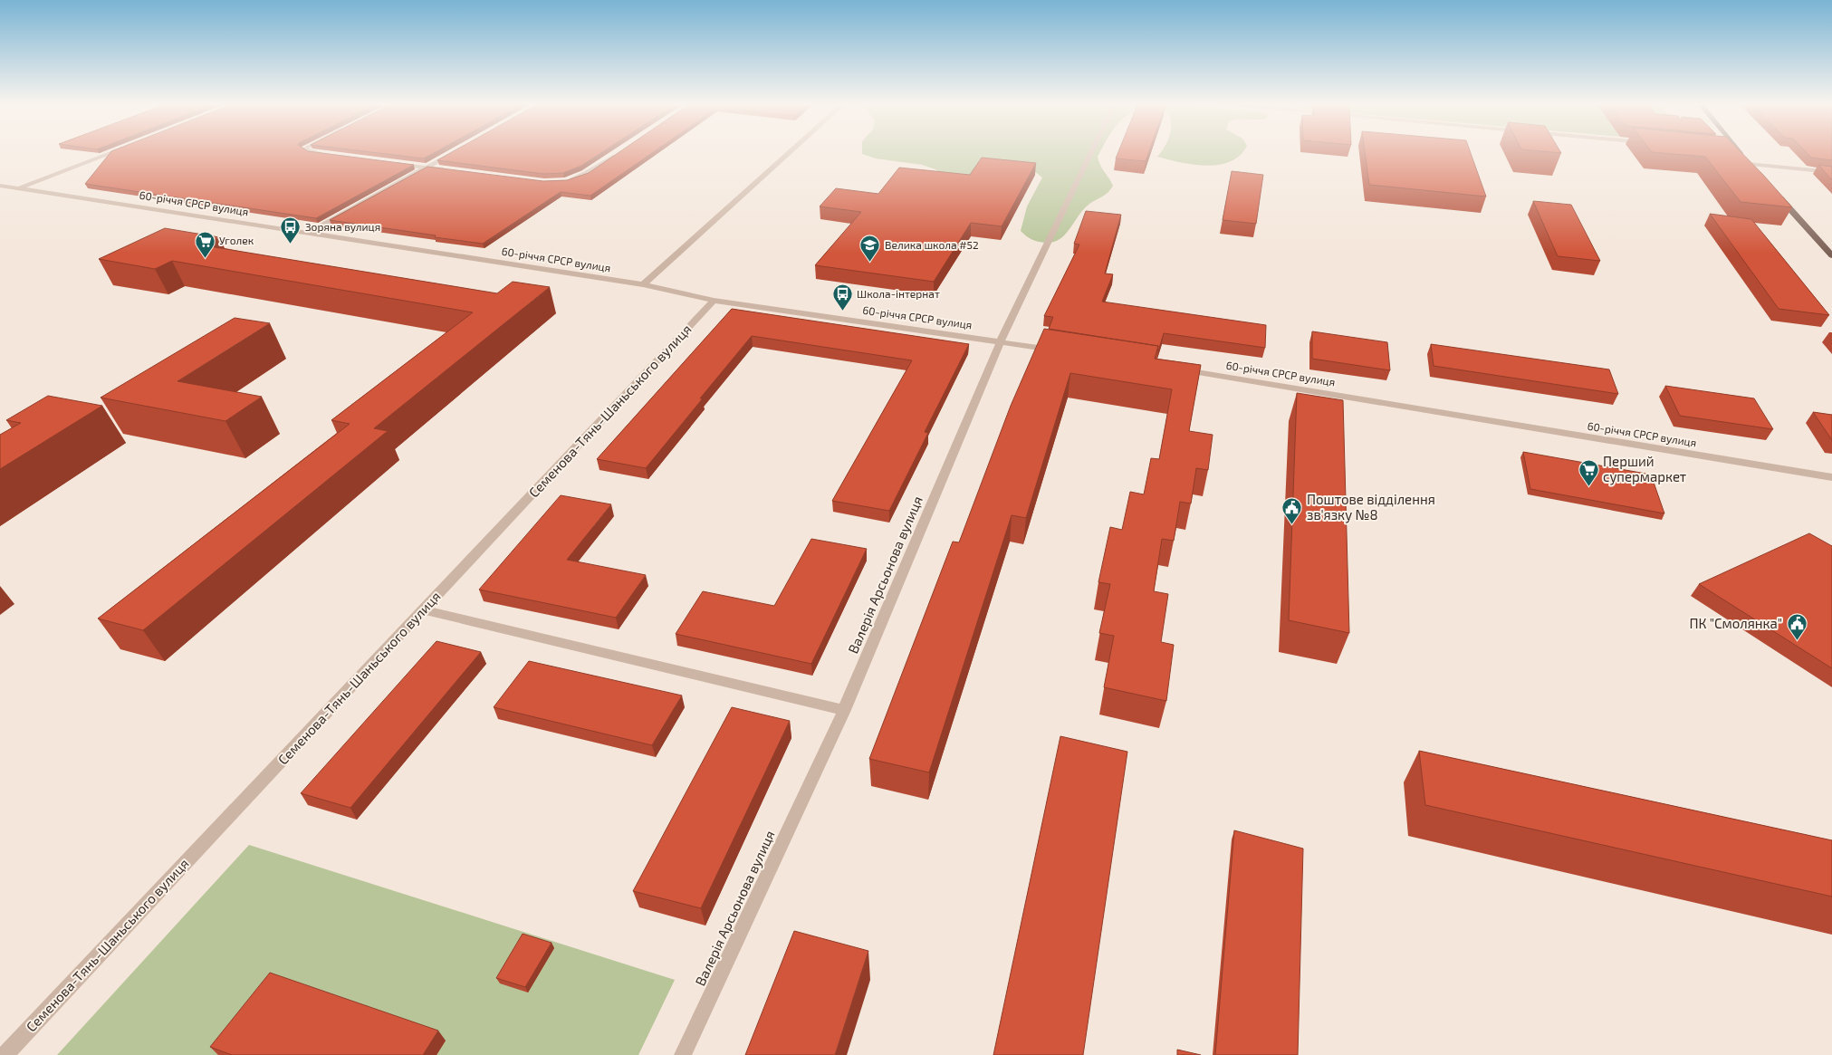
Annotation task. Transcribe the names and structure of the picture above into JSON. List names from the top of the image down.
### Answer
{
  "streets": {
    "street": ["60-річчя СРСР вулиця", "Семенова-Тянь-Шаньського вулиця", "Валерія Арсьонова вулиця"]
  },
  "crossings": [
    ["60-річчя СРСР вулиця", "Семенова-Тянь-Шаньського вулиця"],
    ["60-річчя СРСР вулиця", "Валерія Арсьонова вулиця"]
  ],
  "places": {
    "bus stop": ["Зоряна вулиця", "Школа-інтернат"],
    "supermarket": ["Уголек", "Перший супермаркет"],
    "school or university": ["Велика школа #52"],
    "public building": ["Поштове відділення зв'язку №8", "ПК \"Смолянка\""]
  }
}
